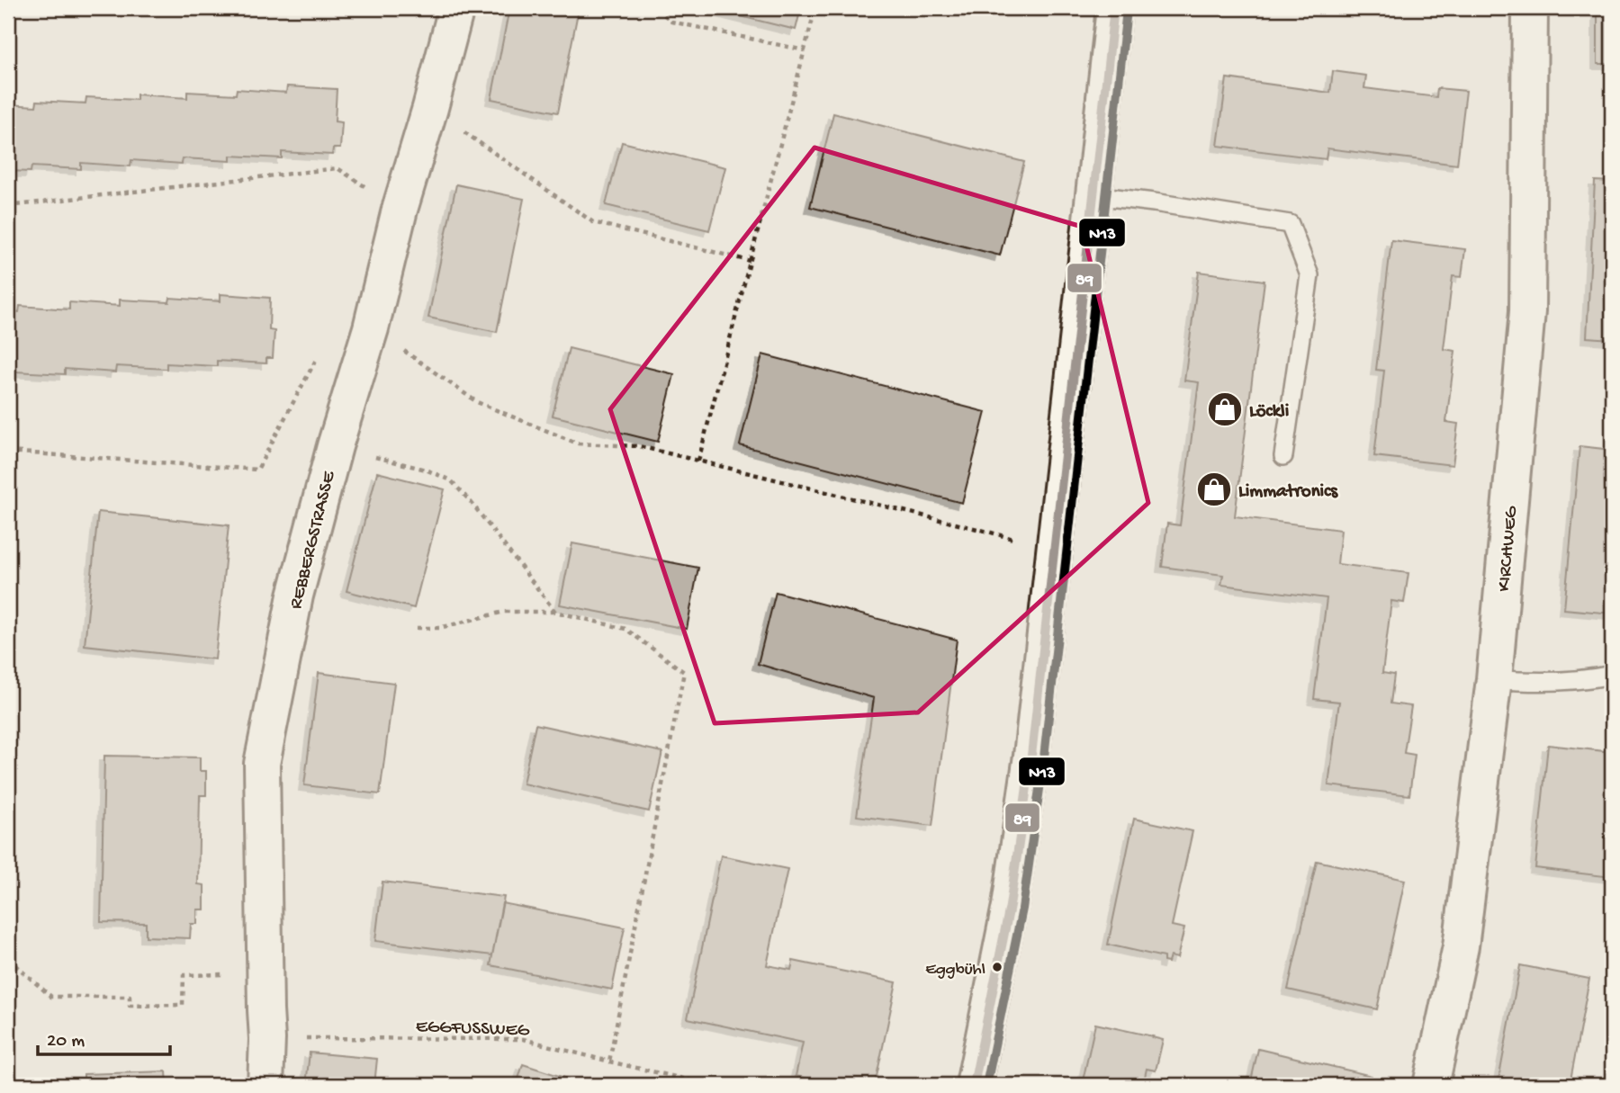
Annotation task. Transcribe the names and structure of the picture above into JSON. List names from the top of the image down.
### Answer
{
  "streets": {
    "street": ["REBBERGSTRASSE", "KIRCHWEG"],
    "path": ["EGGFUSSWEG"]
  },
  "crossings": [
    ["REBBERGSTRASSE", "EGGFUSSWEG"]
  ],
  "places": {
    "shop": ["Löckli", "Limmatronics"],
    "other": ["Eggbühl"]
  },
  "lines": ["transit line 89", "transit line N13"],
  "scale_bar": "20 m"
}
